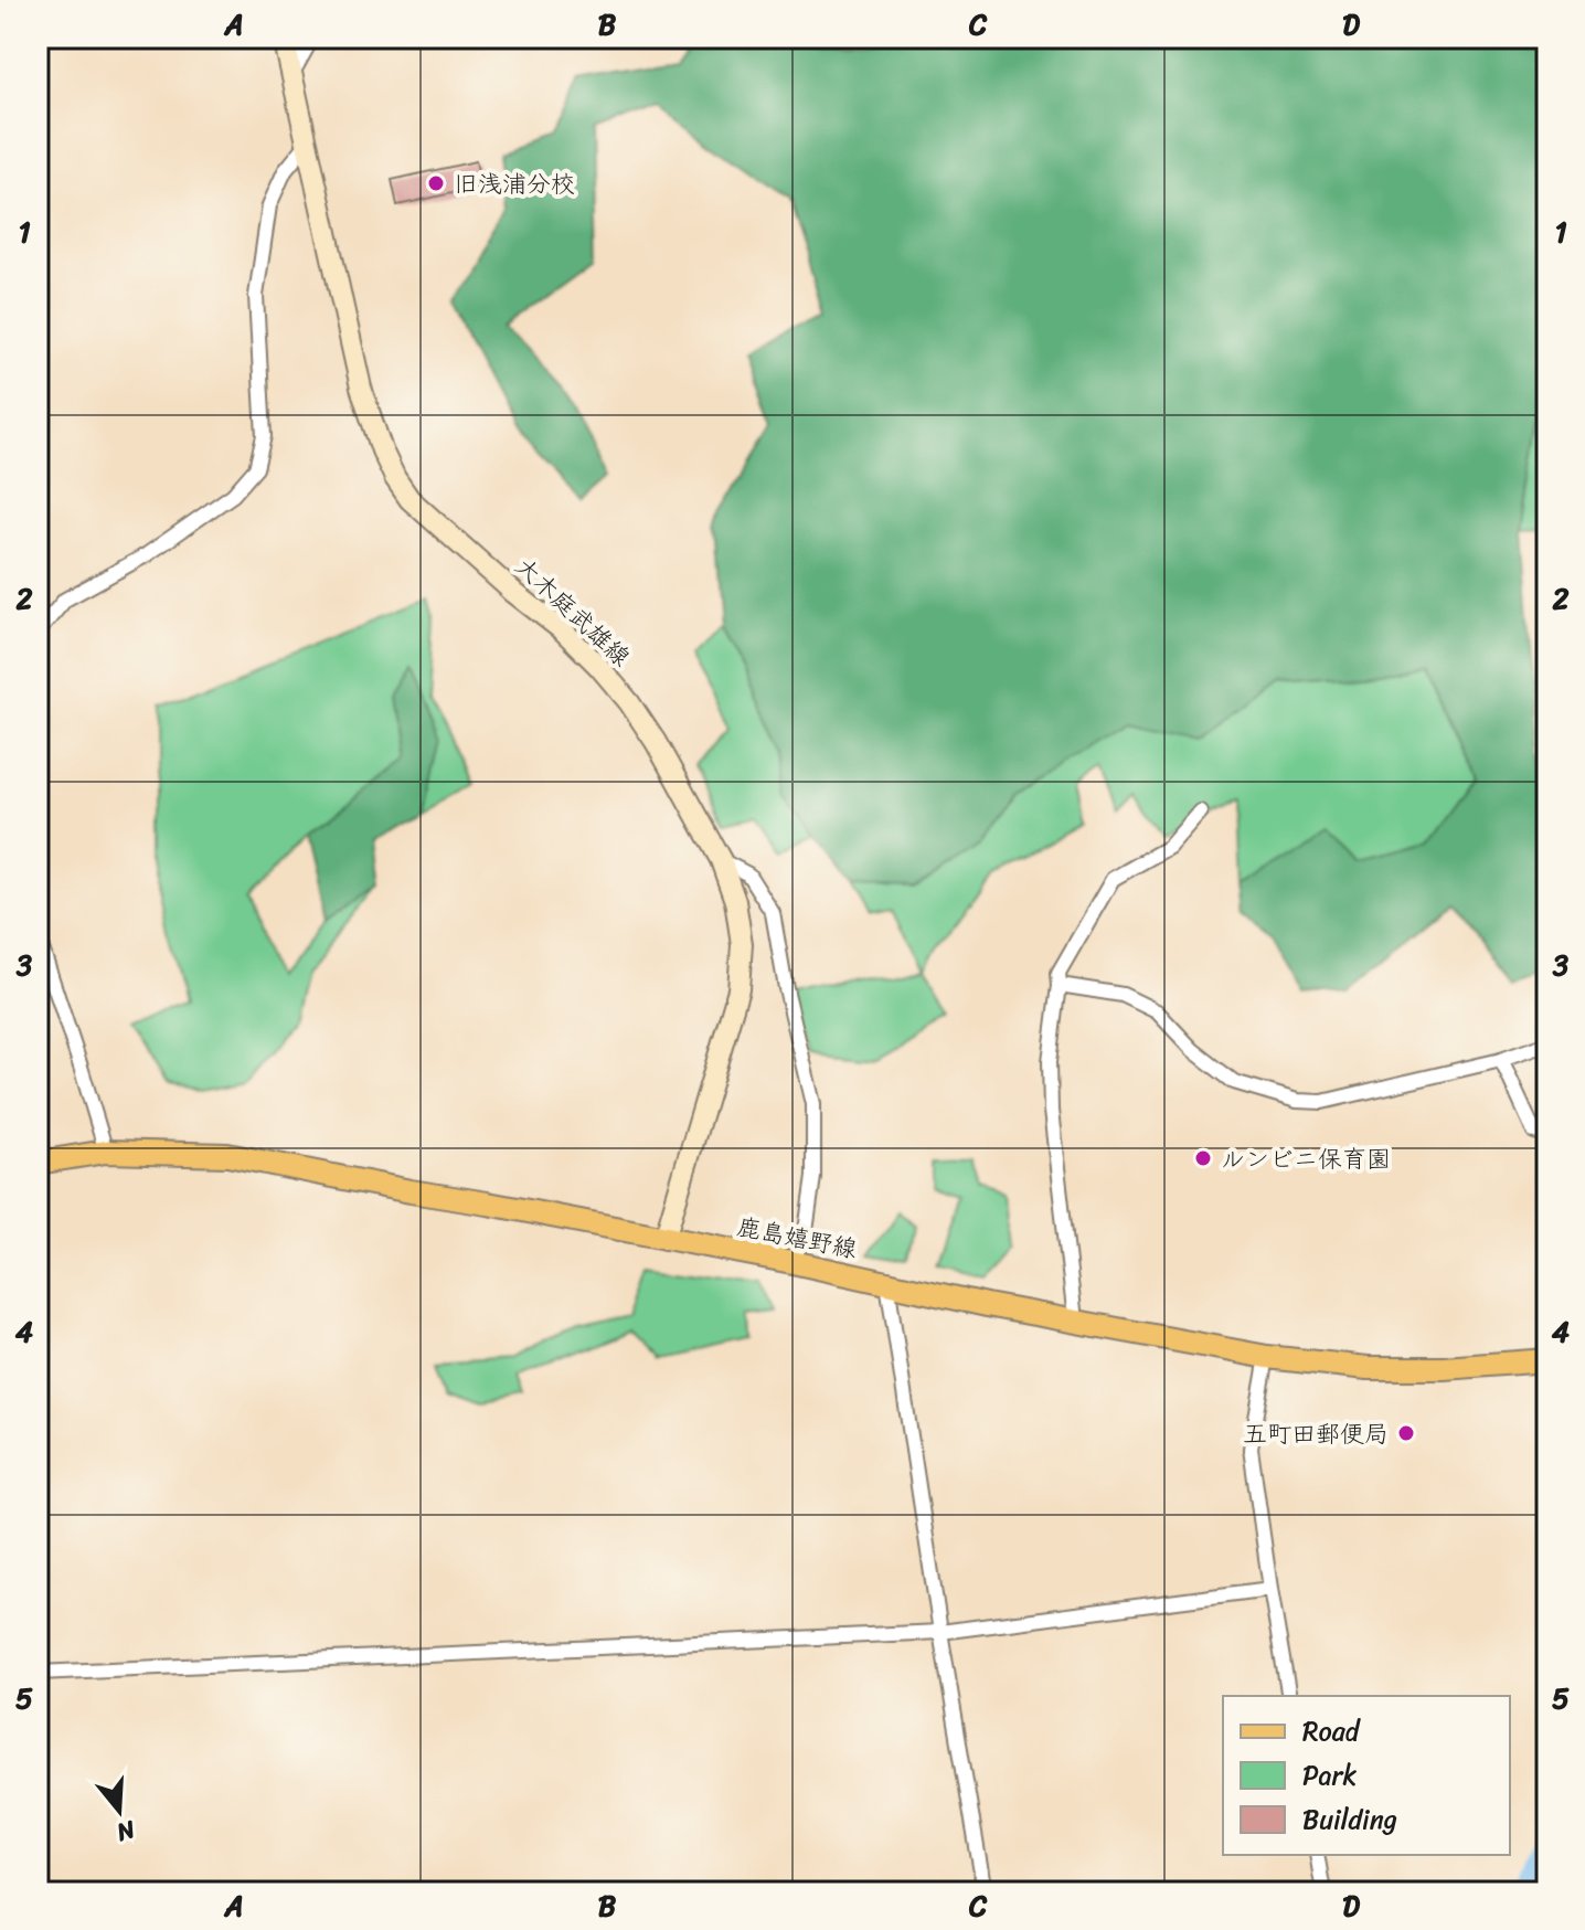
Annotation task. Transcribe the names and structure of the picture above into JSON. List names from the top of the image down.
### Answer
{
  "streets": {
    "main road": ["大木庭武雄線", "鹿島嬉野線"]
  },
  "crossings": [
    ["大木庭武雄線", "鹿島嬉野線"]
  ],
  "places": ["旧浅浦分校", "ルンビニ保育園", "五町田郵便局"],
  "legend": ["Road", "Park", "Building"],
  "north": "bottom",
  "grid": {
    "columns": [
      "A",
      "B",
      "C",
      "D"
    ],
    "rows": [
      "1",
      "2",
      "3",
      "4",
      "5"
    ]
  }
}
